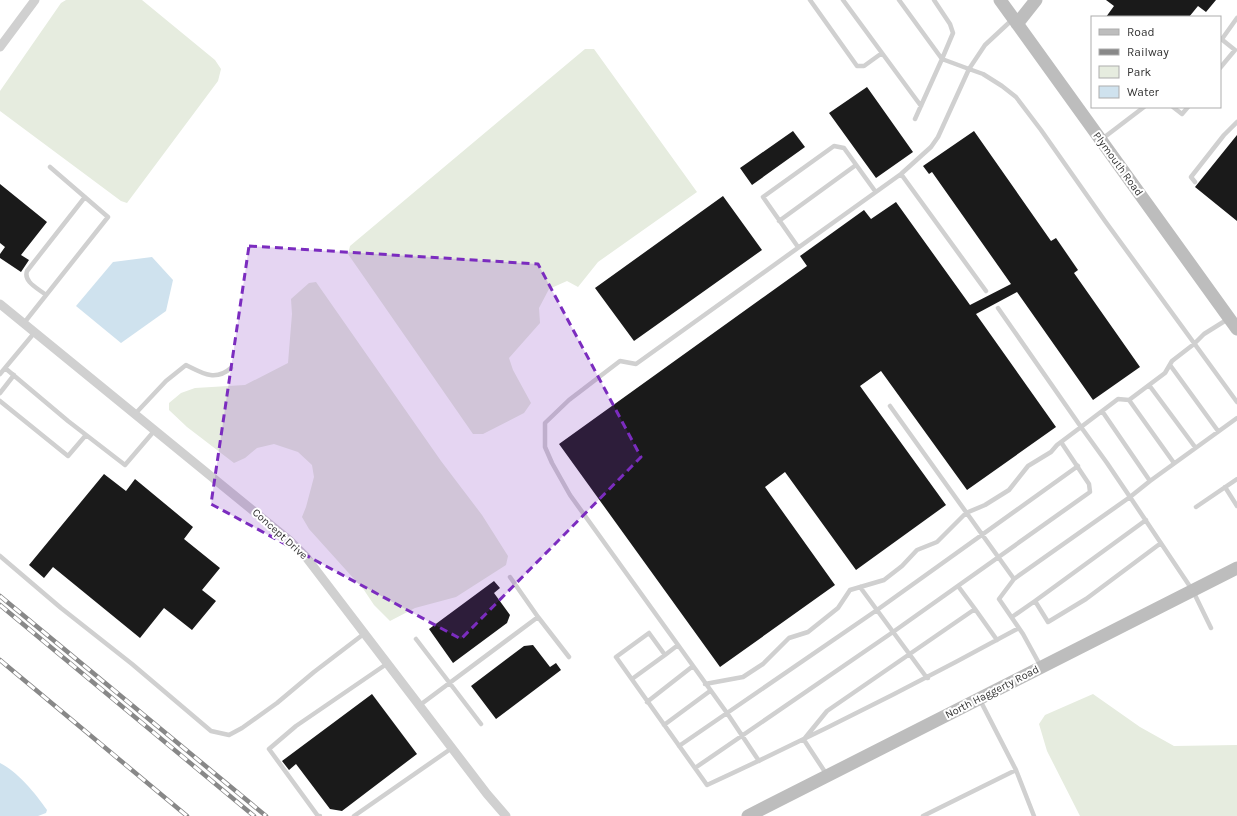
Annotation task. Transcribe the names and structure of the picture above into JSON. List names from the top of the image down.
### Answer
{
  "streets": {
    "street": ["Plymouth Road", "Concept Drive", "North Haggerty Road"]
  },
  "legend": [
    "Road",
    "Railway",
    "Park",
    "Water"
  ]
}
